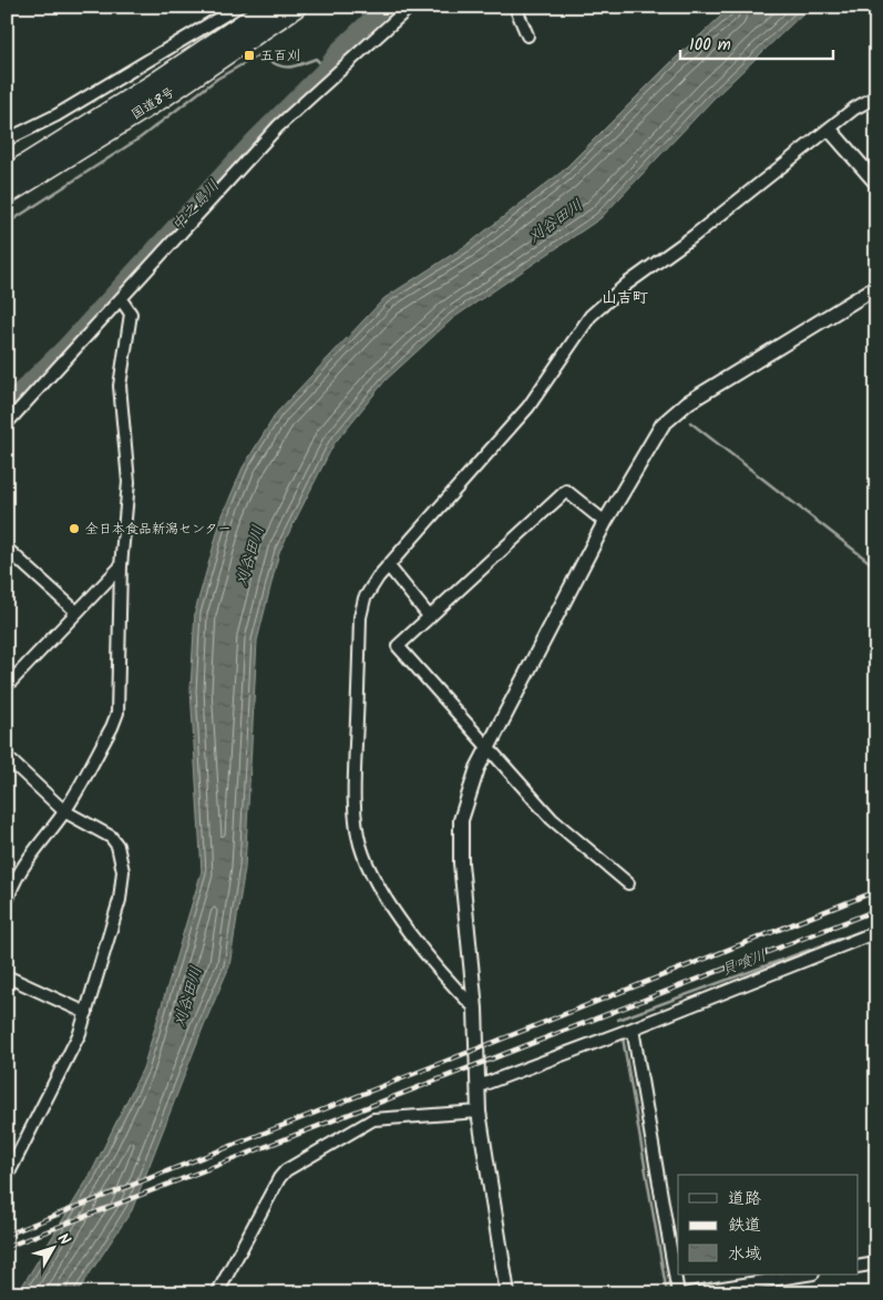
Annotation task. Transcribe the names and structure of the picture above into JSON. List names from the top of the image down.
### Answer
{
  "streets": {
    "highway": ["国道8号"]
  },
  "districts": ["山吉町"],
  "water": ["中之島川", "刈谷田川", "貝喰川"],
  "places": {
    "transit": ["五百刈"],
    "other": ["全日本食品新潟センター"]
  },
  "legend": ["道路", "鉄道", "水域"],
  "scale_bar": "100 m",
  "north": "top right"
}
